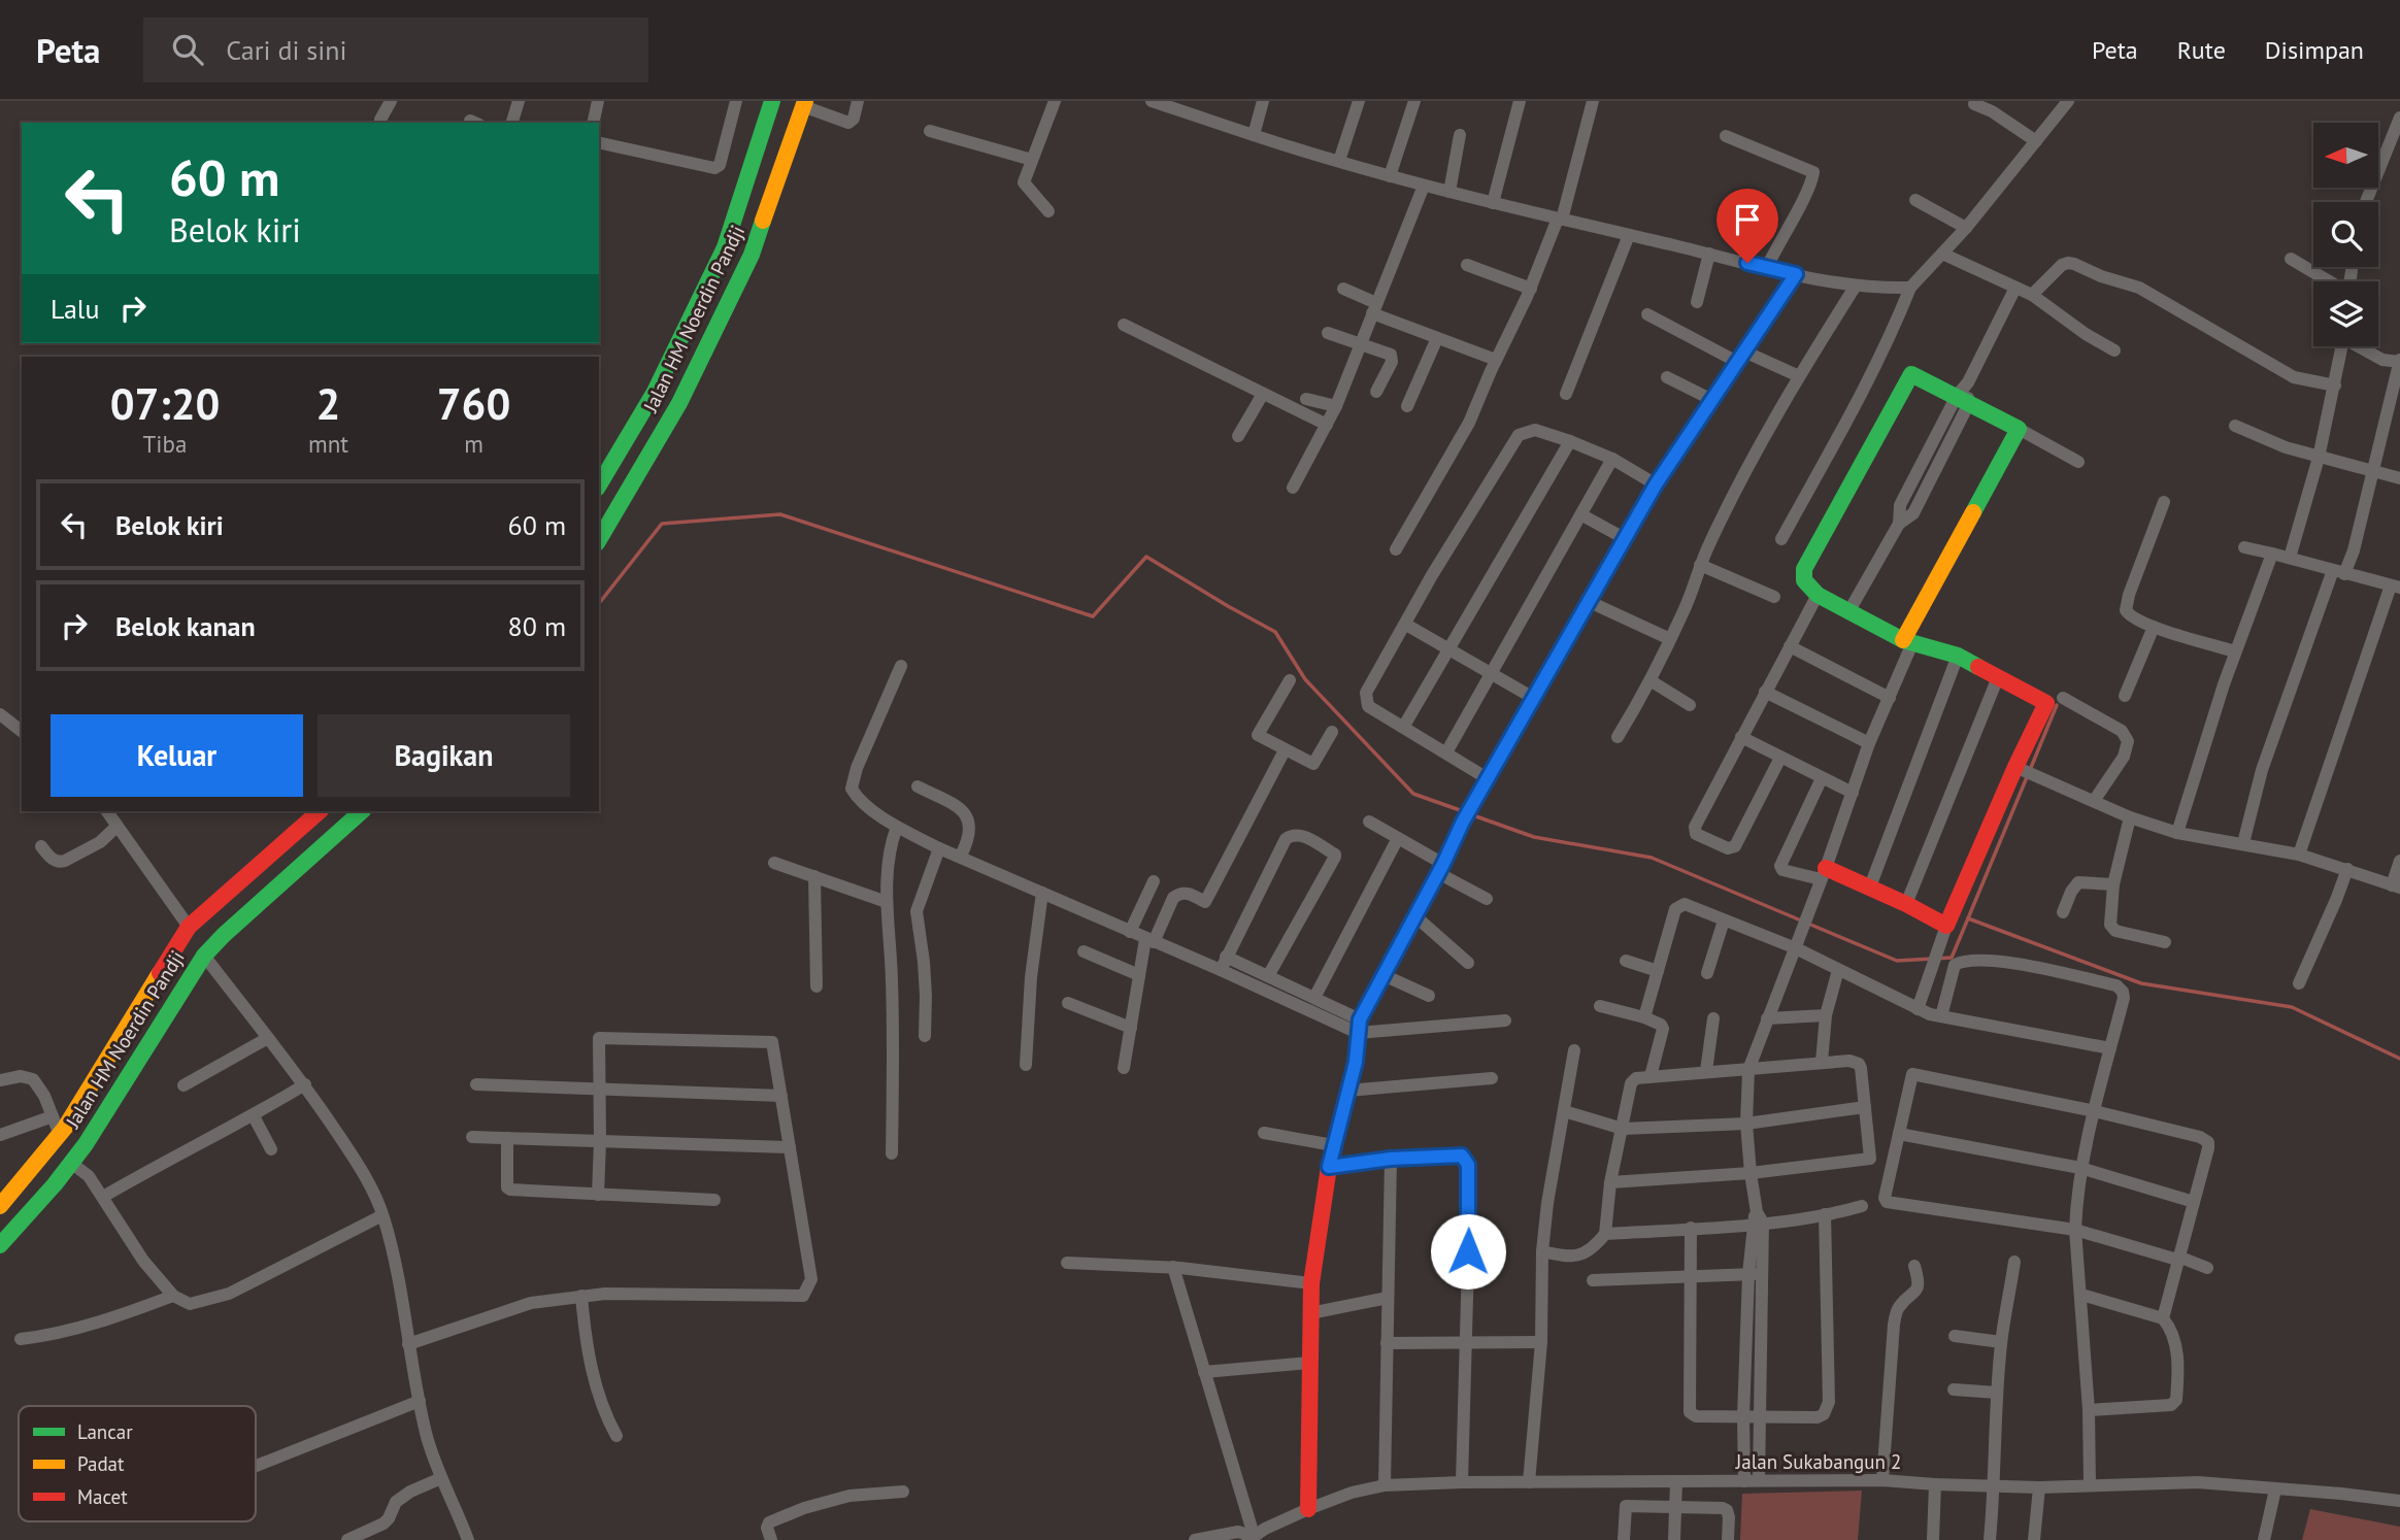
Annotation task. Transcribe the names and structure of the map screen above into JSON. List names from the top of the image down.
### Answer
{
  "streets": {
    "street": ["Jalan HM Noerdin Pandji", "Jalan Sukabangun 2"]
  },
  "legend": ["Lancar", "Padat", "Macet"],
  "north": "left",
  "page": {
    "header": "Peta",
    "search": "Cari di sini",
    "nav": ["Peta", "Rute", "Disimpan"],
    "turn": ["60 m", "Belok kiri"],
    "then": "Lalu",
    "eta": [
      "07:20",
      "Tiba",
      "2",
      "mnt",
      "760",
      "m"
    ],
    "list": [
      {
        "name": "Belok kiri",
        "value": "60 m"
      },
      {
        "name": "Belok kanan",
        "value": "80 m"
      }
    ],
    "buttons": ["Keluar", "Bagikan"]
  }
}
